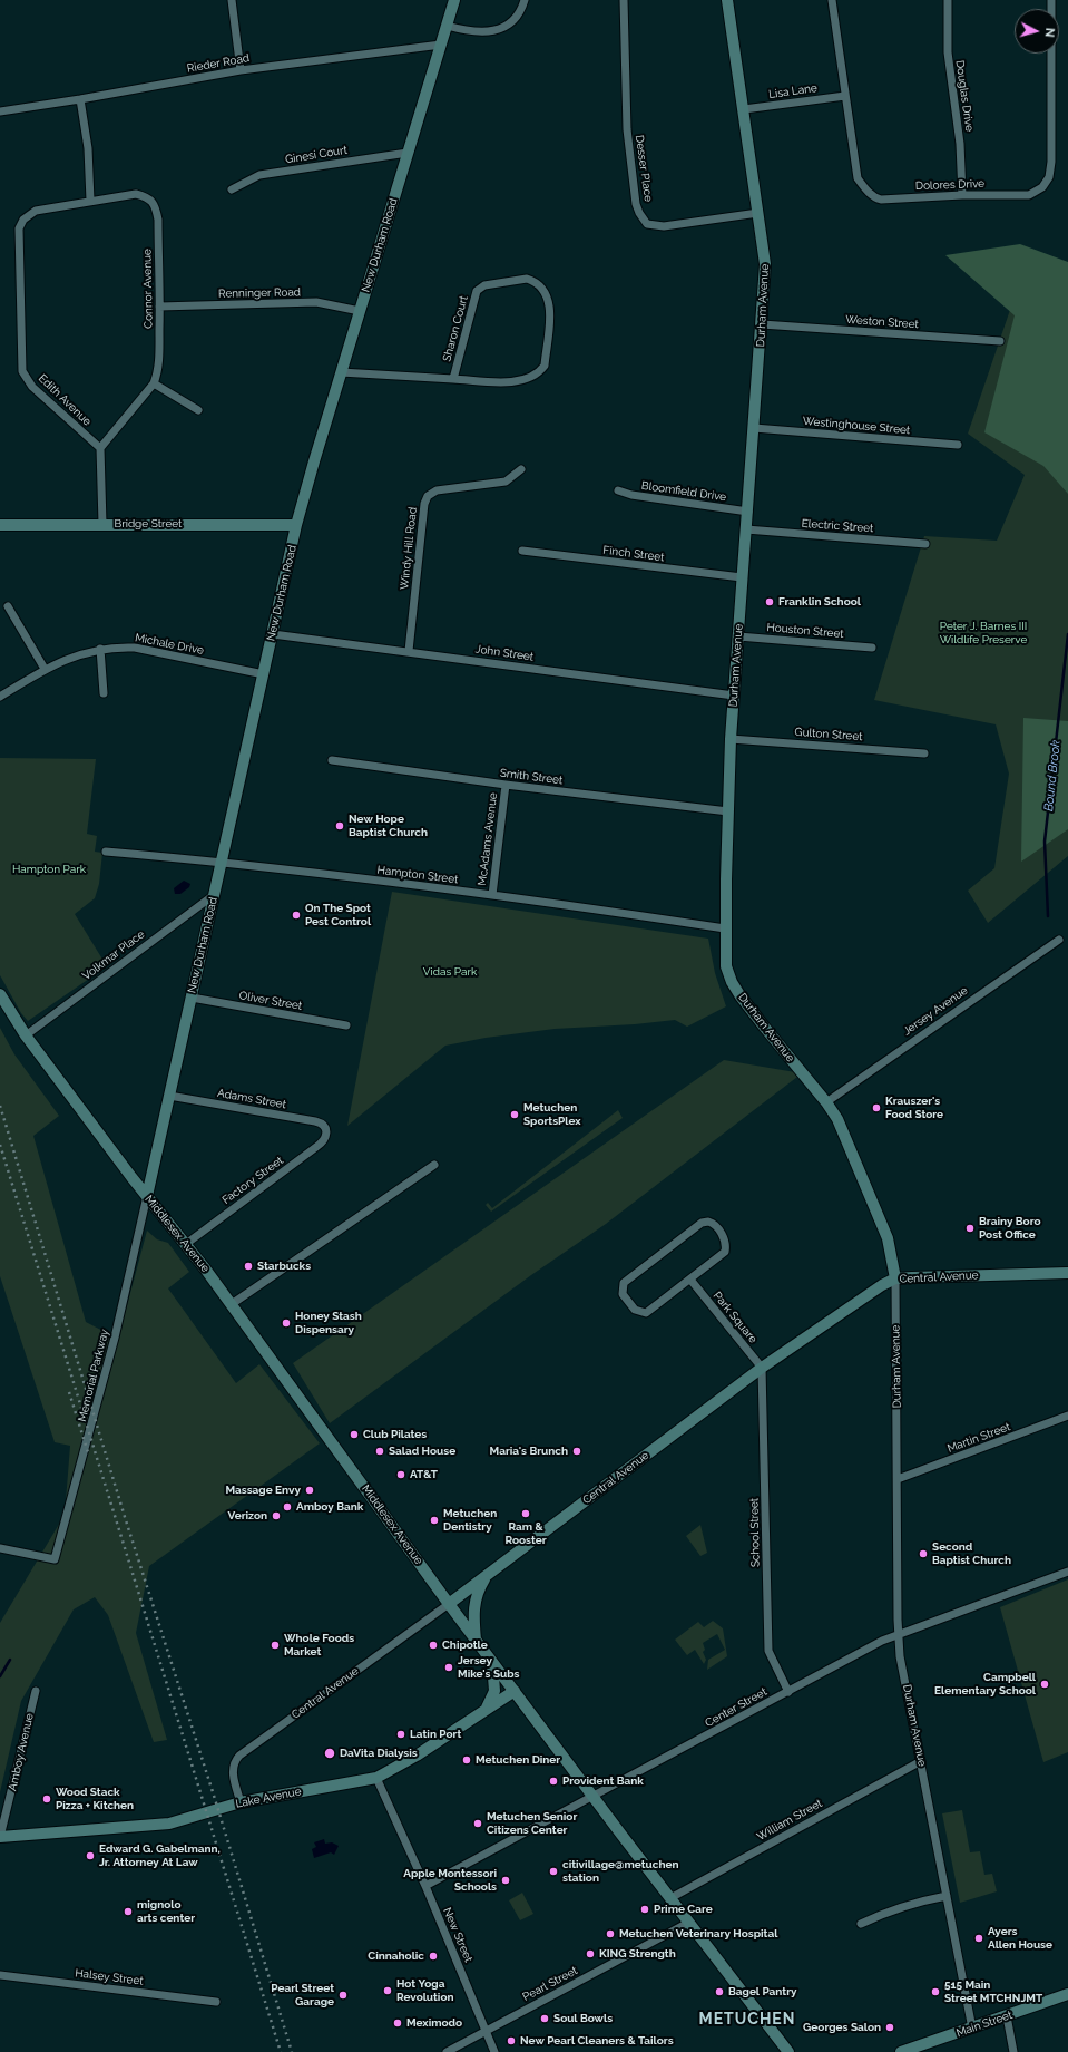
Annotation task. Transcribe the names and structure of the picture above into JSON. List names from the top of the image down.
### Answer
{
  "streets": {
    "street": [
      "Rieder Road",
      "Lisa Lane",
      "Douglas Drive",
      "Ginesi Court",
      "Desser Place",
      "Dolores Drive",
      "New Durham Road",
      "Connor Avenue",
      "Renninger Road",
      "Durham Avenue",
      "Weston Street",
      "Sharon Court",
      "Edith Avenue",
      "Westinghouse Street",
      "Bloomfield Drive",
      "Bridge Street",
      "Electric Street",
      "Windy Hill Road",
      "Finch Street",
      "Houston Street",
      "Michale Drive",
      "John Street",
      "Gulton Street",
      "Smith Street",
      "McAdams Avenue",
      "Hampton Street",
      "Volkmar Place",
      "Oliver Street",
      "Jersey Avenue",
      "Adams Street",
      "Factory Street",
      "Middlesex Avenue",
      "Central Avenue",
      "Park Square",
      "Memorial Parkway",
      "Martin Street",
      "School Street",
      "Center Street",
      "Amboy Avenue",
      "Lake Avenue",
      "William Street",
      "New Street",
      "Halsey Street",
      "Pearl Street",
      "Main Street"
    ]
  },
  "crossings": [
    ["Rieder Road", "New Durham Road"],
    ["Lisa Lane", "Dolores Drive"],
    ["Lisa Lane", "Durham Avenue"],
    ["Douglas Drive", "Dolores Drive"],
    ["Ginesi Court", "New Durham Road"],
    ["Desser Place", "Durham Avenue"],
    ["New Durham Road", "Renninger Road"],
    ["New Durham Road", "Sharon Court"],
    ["New Durham Road", "Bridge Street"],
    ["New Durham Road", "Michale Drive"],
    ["New Durham Road", "John Street"],
    ["New Durham Road", "Hampton Street"],
    ["New Durham Road", "Volkmar Place"],
    ["New Durham Road", "Oliver Street"],
    ["New Durham Road", "Adams Street"],
    ["New Durham Road", "Middlesex Avenue"],
    ["New Durham Road", "Memorial Parkway"],
    ["Connor Avenue", "Renninger Road"],
    ["Connor Avenue", "Edith Avenue"],
    ["Durham Avenue", "Weston Street"],
    ["Durham Avenue", "Westinghouse Street"],
    ["Durham Avenue", "Bloomfield Drive"],
    ["Durham Avenue", "Electric Street"],
    ["Durham Avenue", "Finch Street"],
    ["Durham Avenue", "Houston Street"],
    ["Durham Avenue", "John Street"],
    ["Durham Avenue", "Gulton Street"],
    ["Durham Avenue", "Smith Street"],
    ["Durham Avenue", "Hampton Street"],
    ["Durham Avenue", "Jersey Avenue"],
    ["Durham Avenue", "Central Avenue"],
    ["Durham Avenue", "Martin Street"],
    ["Durham Avenue", "Center Street"],
    ["Durham Avenue", "William Street"],
    ["Durham Avenue", "Main Street"],
    ["Windy Hill Road", "John Street"],
    ["Smith Street", "McAdams Avenue"],
    ["McAdams Avenue", "Hampton Street"],
    ["Volkmar Place", "Middlesex Avenue"],
    ["Adams Street", "Factory Street"],
    ["Factory Street", "Middlesex Avenue"],
    ["Middlesex Avenue", "Central Avenue"],
    ["Middlesex Avenue", "Memorial Parkway"],
    ["Middlesex Avenue", "Center Street"],
    ["Middlesex Avenue", "Lake Avenue"],
    ["Middlesex Avenue", "William Street"],
    ["Middlesex Avenue", "Pearl Street"],
    ["Central Avenue", "Park Square"],
    ["Central Avenue", "School Street"],
    ["Central Avenue", "Lake Avenue"],
    ["Park Square", "School Street"],
    ["School Street", "Center Street"],
    ["Center Street", "New Street"],
    ["Amboy Avenue", "Lake Avenue"],
    ["Lake Avenue", "New Street"],
    ["New Street", "Pearl Street"]
  ],
  "districts": ["METUCHEN"],
  "water": ["Bound Brook"],
  "parks": ["Peter J. Barnes III Wildlife Preserve", "Hampton Park", "Vidas Park"],
  "places": [
    "Franklin School",
    "New Hope Baptist Church",
    "On The Spot Pest Control",
    "Krauszer's Food Store",
    "Metuchen SportsPlex",
    "Brainy Boro Post Office",
    "Starbucks",
    "Honey Stash Dispensary",
    "Club Pilates",
    "Salad House",
    "Maria's Brunch",
    "AT&T",
    "Massage Envy",
    "Amboy Bank",
    "Ram & Rooster",
    "Verizon",
    "Metuchen Dentistry",
    "Second Baptist Church",
    "Whole Foods Market",
    "Chipotle",
    "Jersey Mike's Subs",
    "Campbell Elementary School",
    "Latin Port",
    "DaVita Dialysis",
    "Metuchen Diner",
    "Provident Bank",
    "Wood Stack Pizza + Kitchen",
    "Metuchen Senior Citizens Center",
    "Edward G. Gabelmann, Jr. Attorney At Law",
    "citivillage@metuchen station",
    "Apple Montessori Schools",
    "Prime Care",
    "mignolo arts center",
    "Metuchen Veterinary Hospital",
    "Ayers Allen House",
    "KING Strength",
    "Cinnaholic",
    "Hot Yoga Revolution",
    "Bagel Pantry",
    "515 Main Street MTCHNJMT",
    "Pearl Street Garage",
    "Soul Bowls",
    "Meximodo",
    "Georges Salon",
    "New Pearl Cleaners & Tailors"
  ],
  "north": "right"
}
